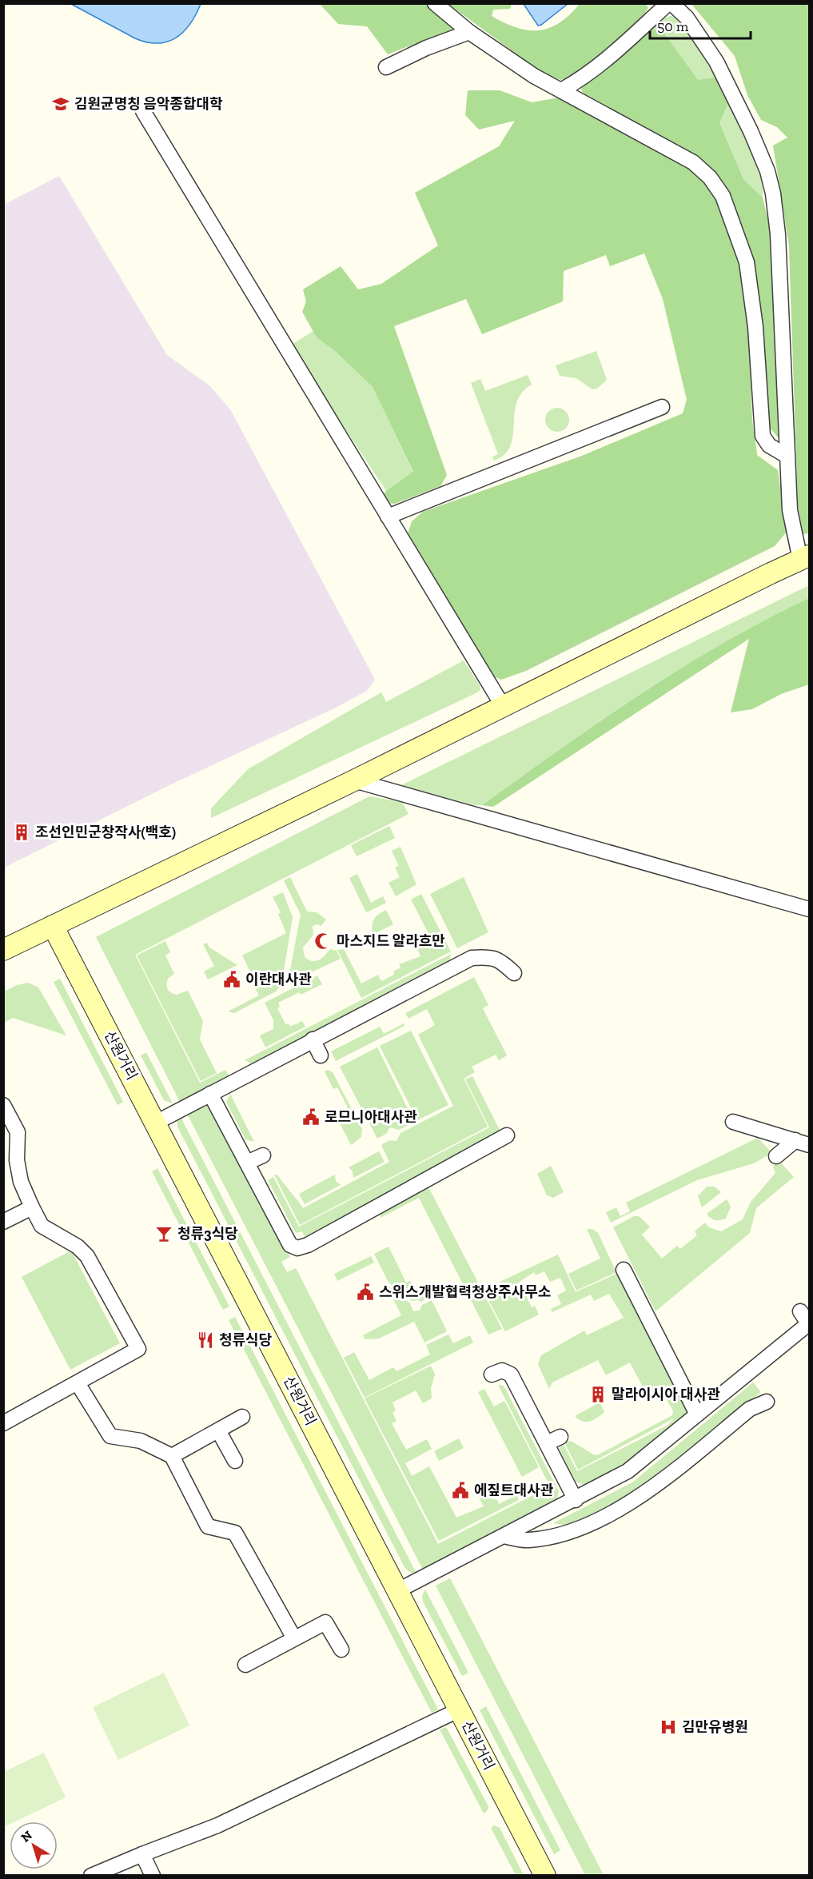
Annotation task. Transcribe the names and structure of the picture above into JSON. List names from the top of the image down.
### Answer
{
  "streets": {
    "main road": ["산원거리"]
  },
  "places": {
    "school or university": ["김원균명칭 음악종합대학"],
    "building": ["조선인민군창작사(백호)", "말라이시아 대사관"],
    "mosque": ["마스지드 알라흐만"],
    "public building": [
      "이란대사관",
      "로므니아대사관",
      "스위스개발협력청상주사무소",
      "에짚트대사관"
    ],
    "bar": ["청류3식당"],
    "restaurant": ["청류식당"],
    "hospital": ["김만유병원"]
  },
  "scale_bar": "50 m",
  "north": "top left"
}
